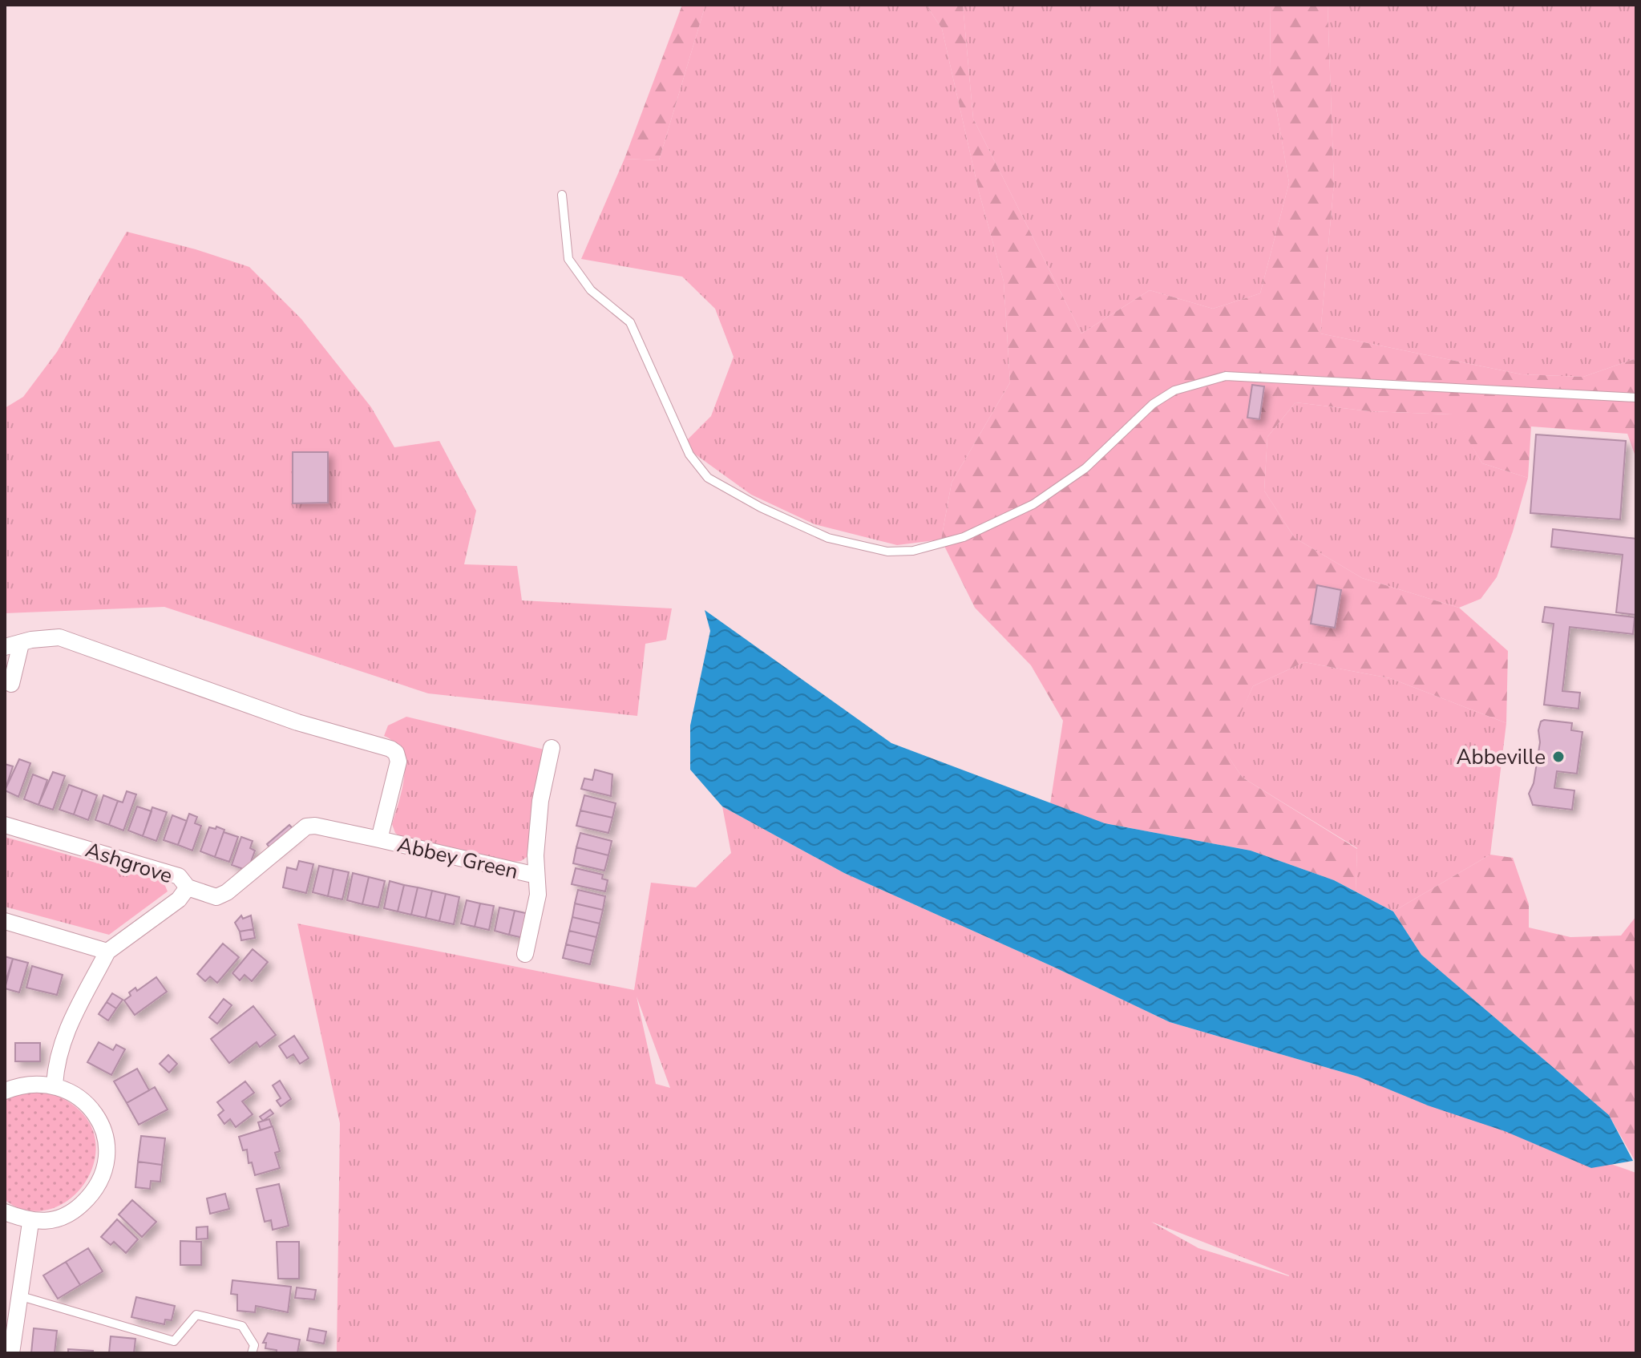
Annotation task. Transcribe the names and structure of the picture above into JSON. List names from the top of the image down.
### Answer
{
  "streets": {
    "street": ["Abbey Green", "Ashgrove"]
  },
  "crossings": [
    ["Abbey Green", "Ashgrove"]
  ],
  "places": ["Abbeville"]
}
